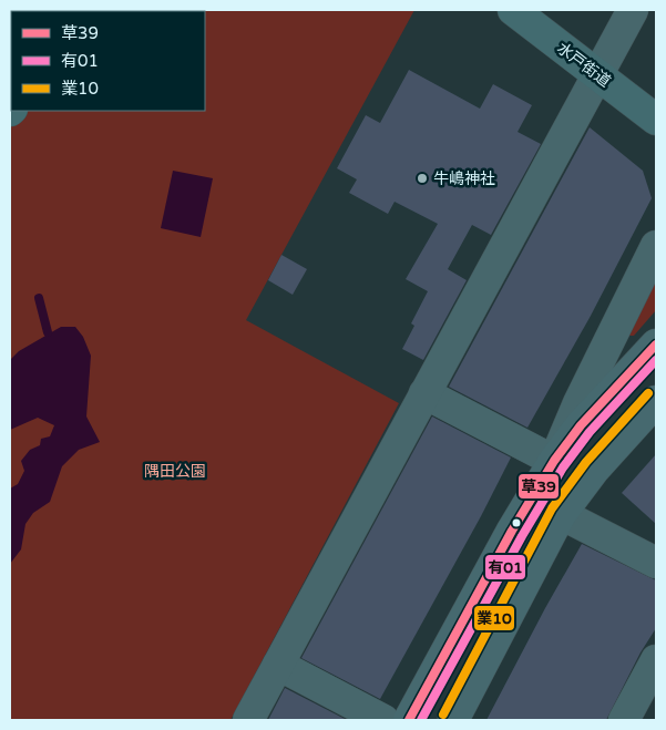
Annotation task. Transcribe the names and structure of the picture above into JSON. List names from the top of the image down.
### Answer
{
  "streets": {
    "highway": ["水戸街道"]
  },
  "parks": ["隅田公園"],
  "places": ["牛嶋神社"],
  "lines": ["transit line 草39", "transit line 有01", "transit line 業10"],
  "legend": ["草39", "有01", "業10"]
}
